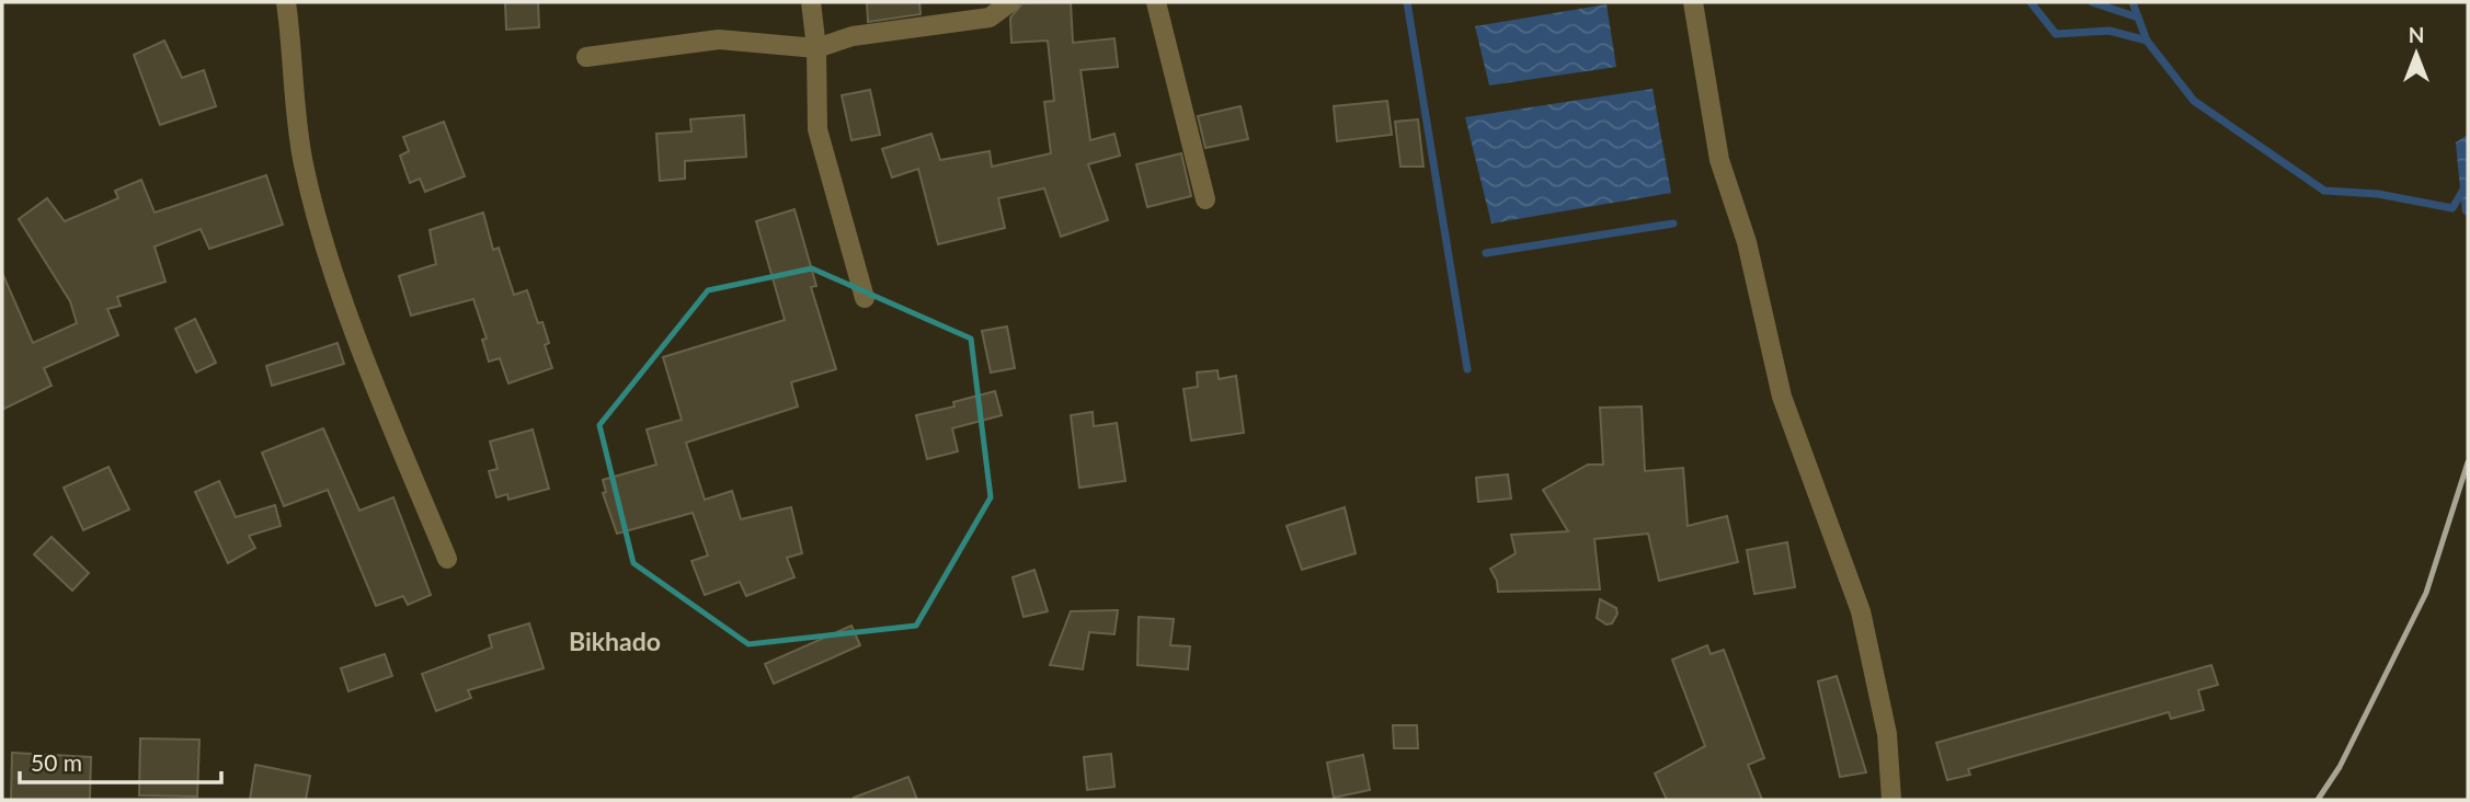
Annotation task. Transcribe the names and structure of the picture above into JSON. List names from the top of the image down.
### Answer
{
  "districts": ["Bikhado"],
  "scale_bar": "50 m",
  "north": "top"
}
